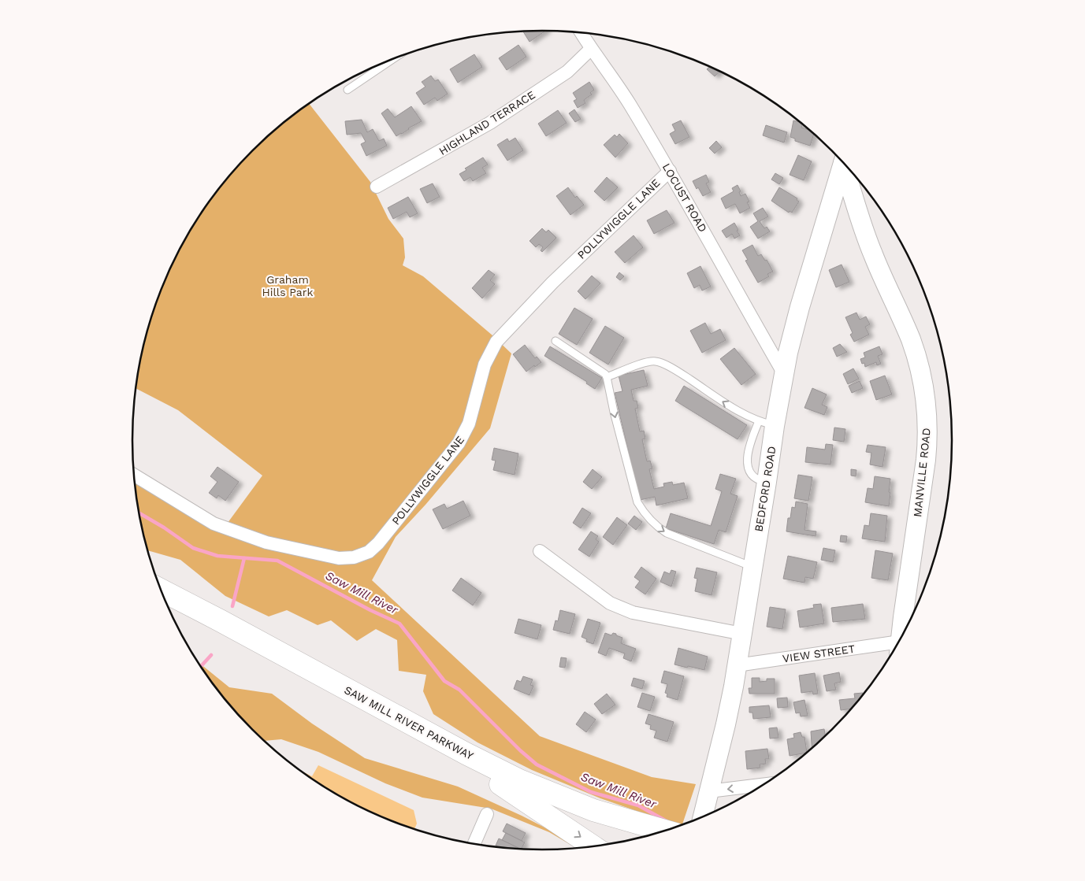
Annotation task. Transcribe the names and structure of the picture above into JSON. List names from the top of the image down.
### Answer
{
  "streets": {
    "highway": ["SAW MILL RIVER PARKWAY"],
    "main road": ["MANVILLE ROAD", "BEDFORD ROAD"],
    "street": [
      "HIGHLAND TERRACE",
      "LOCUST ROAD",
      "POLLYWIGGLE LANE",
      "VIEW STREET"
    ]
  },
  "crossings": [
    ["HIGHLAND TERRACE", "LOCUST ROAD"],
    ["LOCUST ROAD", "POLLYWIGGLE LANE"],
    ["LOCUST ROAD", "BEDFORD ROAD"],
    ["BEDFORD ROAD", "VIEW STREET"]
  ],
  "water": ["Saw Mill River"],
  "parks": ["Graham Hills Park"]
}
